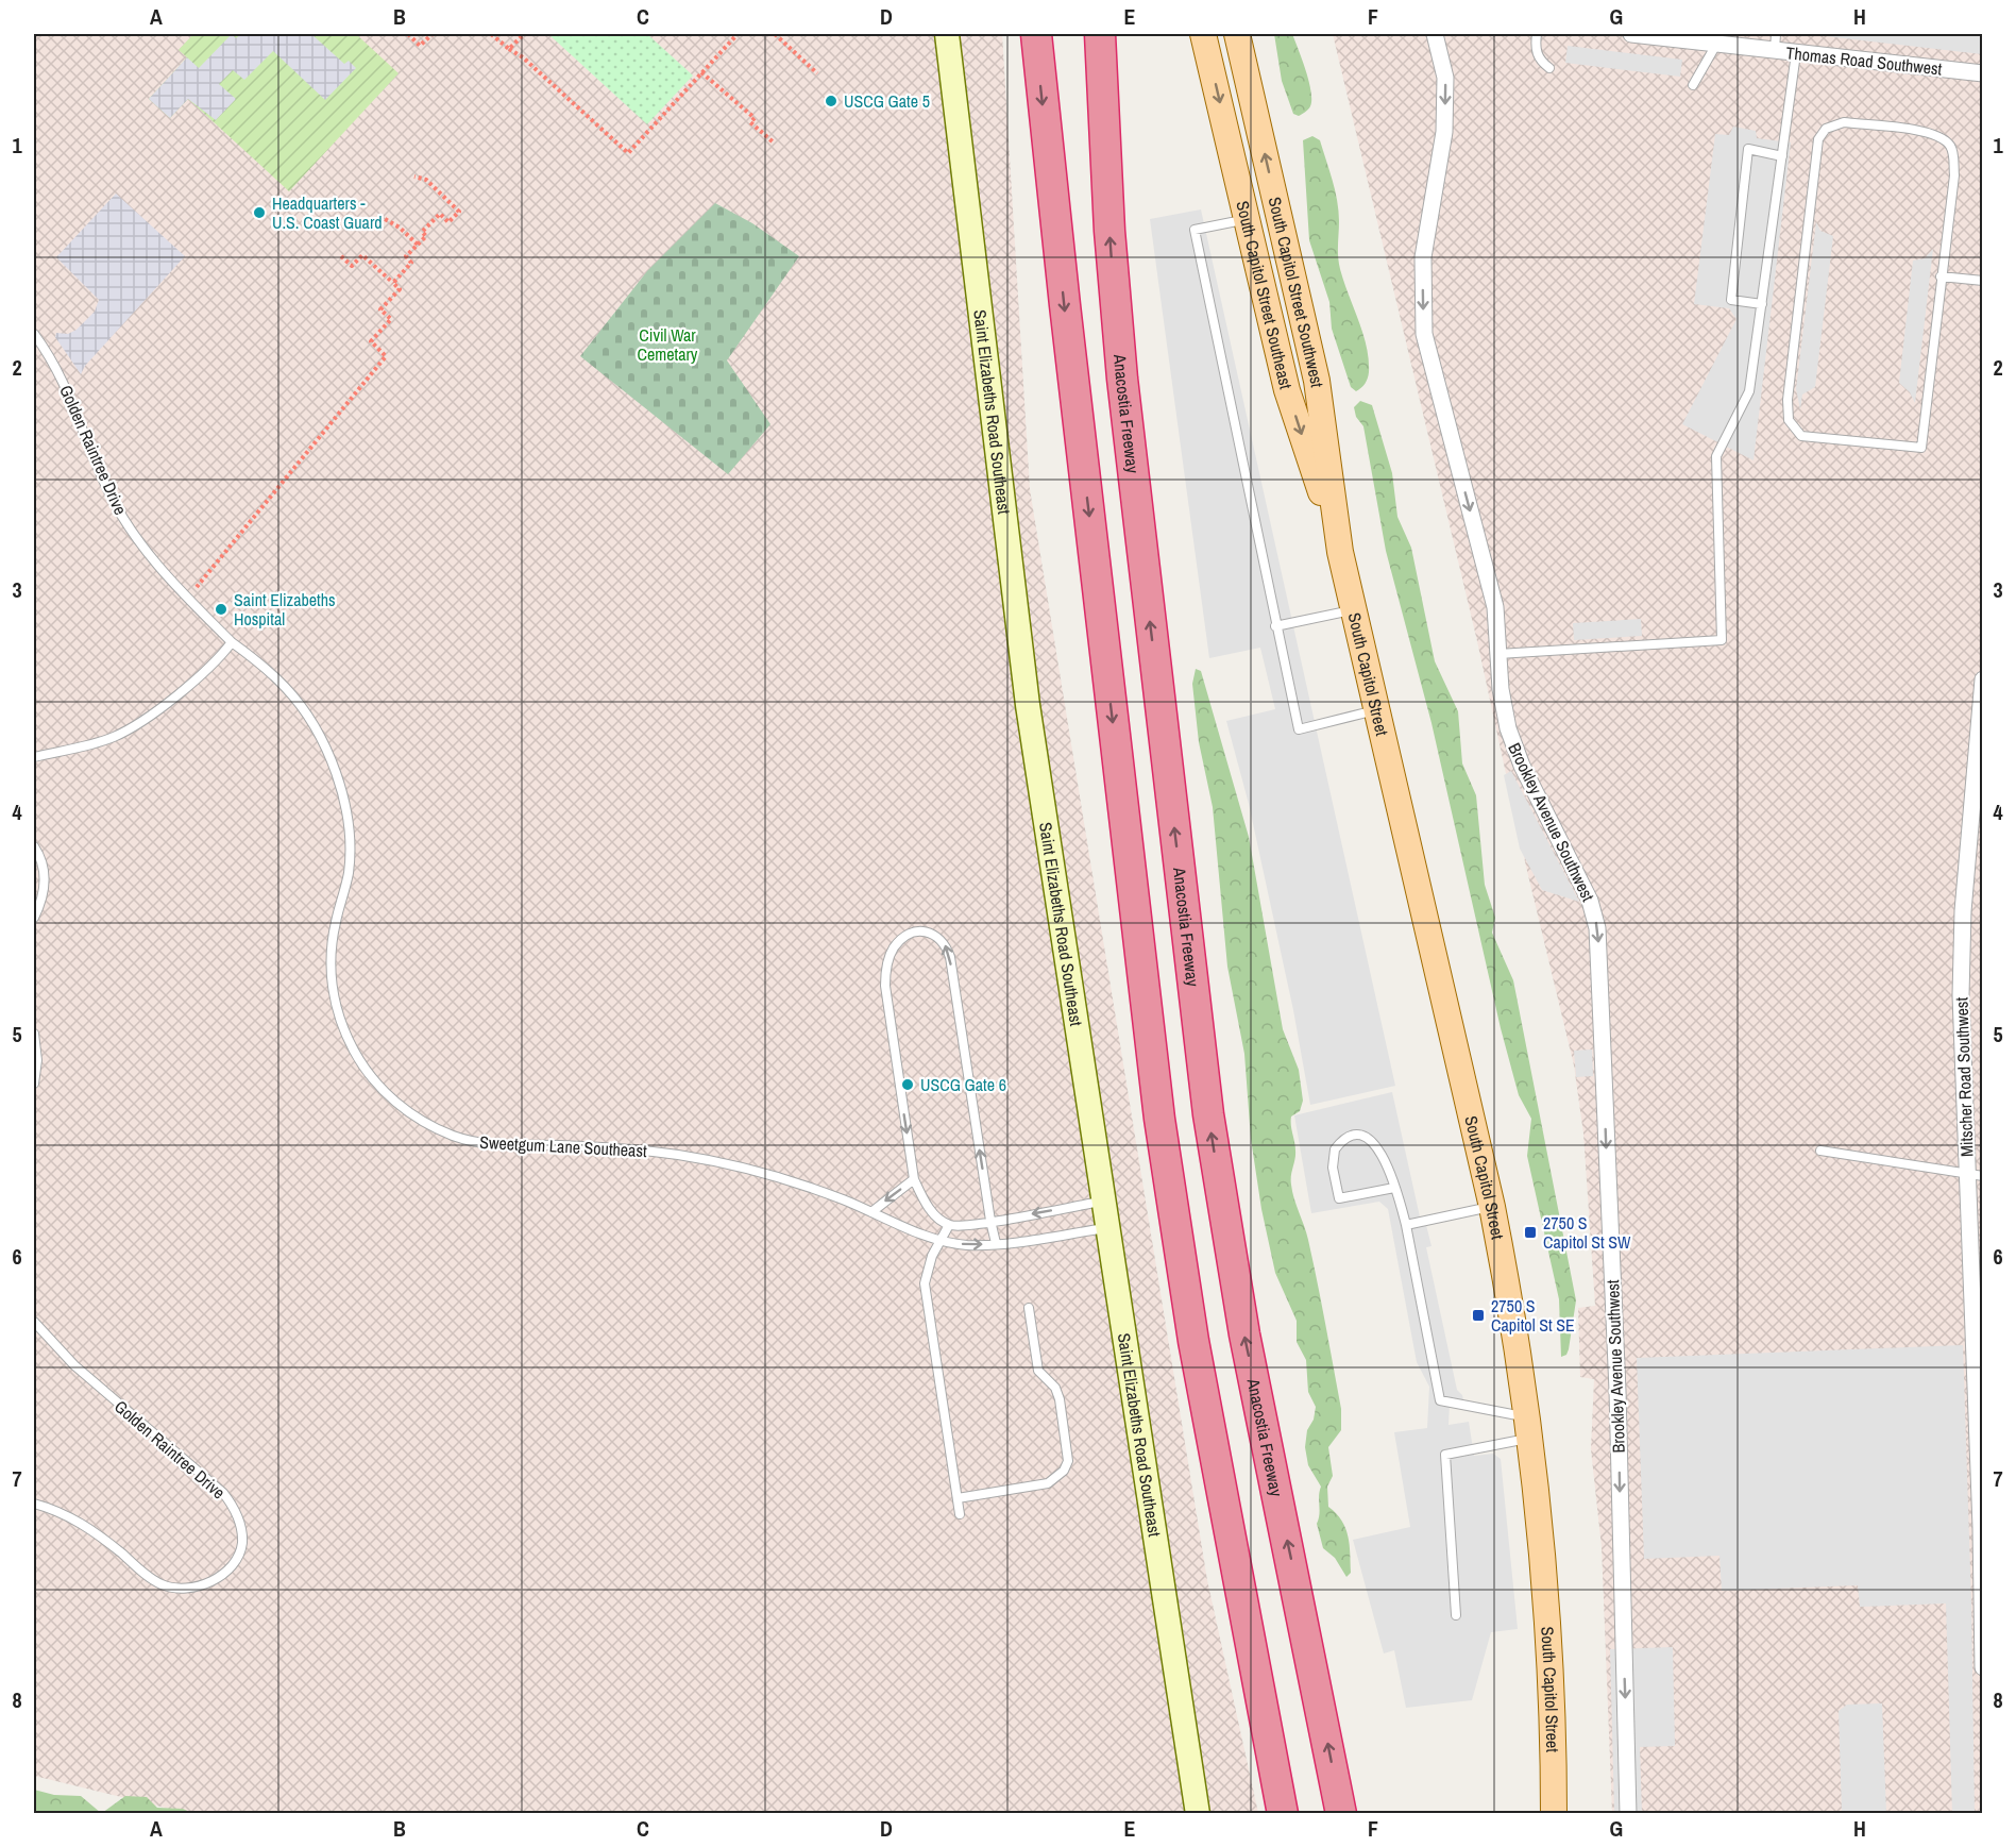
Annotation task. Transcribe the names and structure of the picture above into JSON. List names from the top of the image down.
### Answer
{
  "streets": {
    "highway": ["Anacostia Freeway"],
    "main road": [
      "South Capitol Street Southwest",
      "South Capitol Street Southeast",
      "Saint Elizabeths Road Southeast",
      "South Capitol Street"
    ],
    "street": ["Thomas Road Southwest", "Brookley Avenue Southwest", "Mitscher Road Southwest"],
    "lane": ["Golden Raintree Drive", "Sweetgum Lane Southeast"]
  },
  "crossings": [
    ["South Capitol Street Southwest", "South Capitol Street Southeast"],
    ["South Capitol Street Southwest", "South Capitol Street"],
    ["South Capitol Street Southeast", "South Capitol Street"],
    ["Saint Elizabeths Road Southeast", "Sweetgum Lane Southeast"],
    ["Golden Raintree Drive", "Sweetgum Lane Southeast"]
  ],
  "one_way": ["South Capitol Street Southwest", "South Capitol Street Southeast", "Brookley Avenue Southwest"],
  "parks": ["Civil War Cemetary"],
  "places": {
    "other": [
      "USCG Gate 5",
      "Headquarters - U.S. Coast Guard",
      "Saint Elizabeths Hospital",
      "USCG Gate 6"
    ],
    "transit": ["2750 S Capitol St SW", "2750 S Capitol St SE"]
  },
  "grid": {
    "columns": [
      "A",
      "B",
      "C",
      "D",
      "E",
      "F",
      "G",
      "H"
    ],
    "rows": [
      "1",
      "2",
      "3",
      "4",
      "5",
      "6",
      "7",
      "8"
    ]
  }
}
